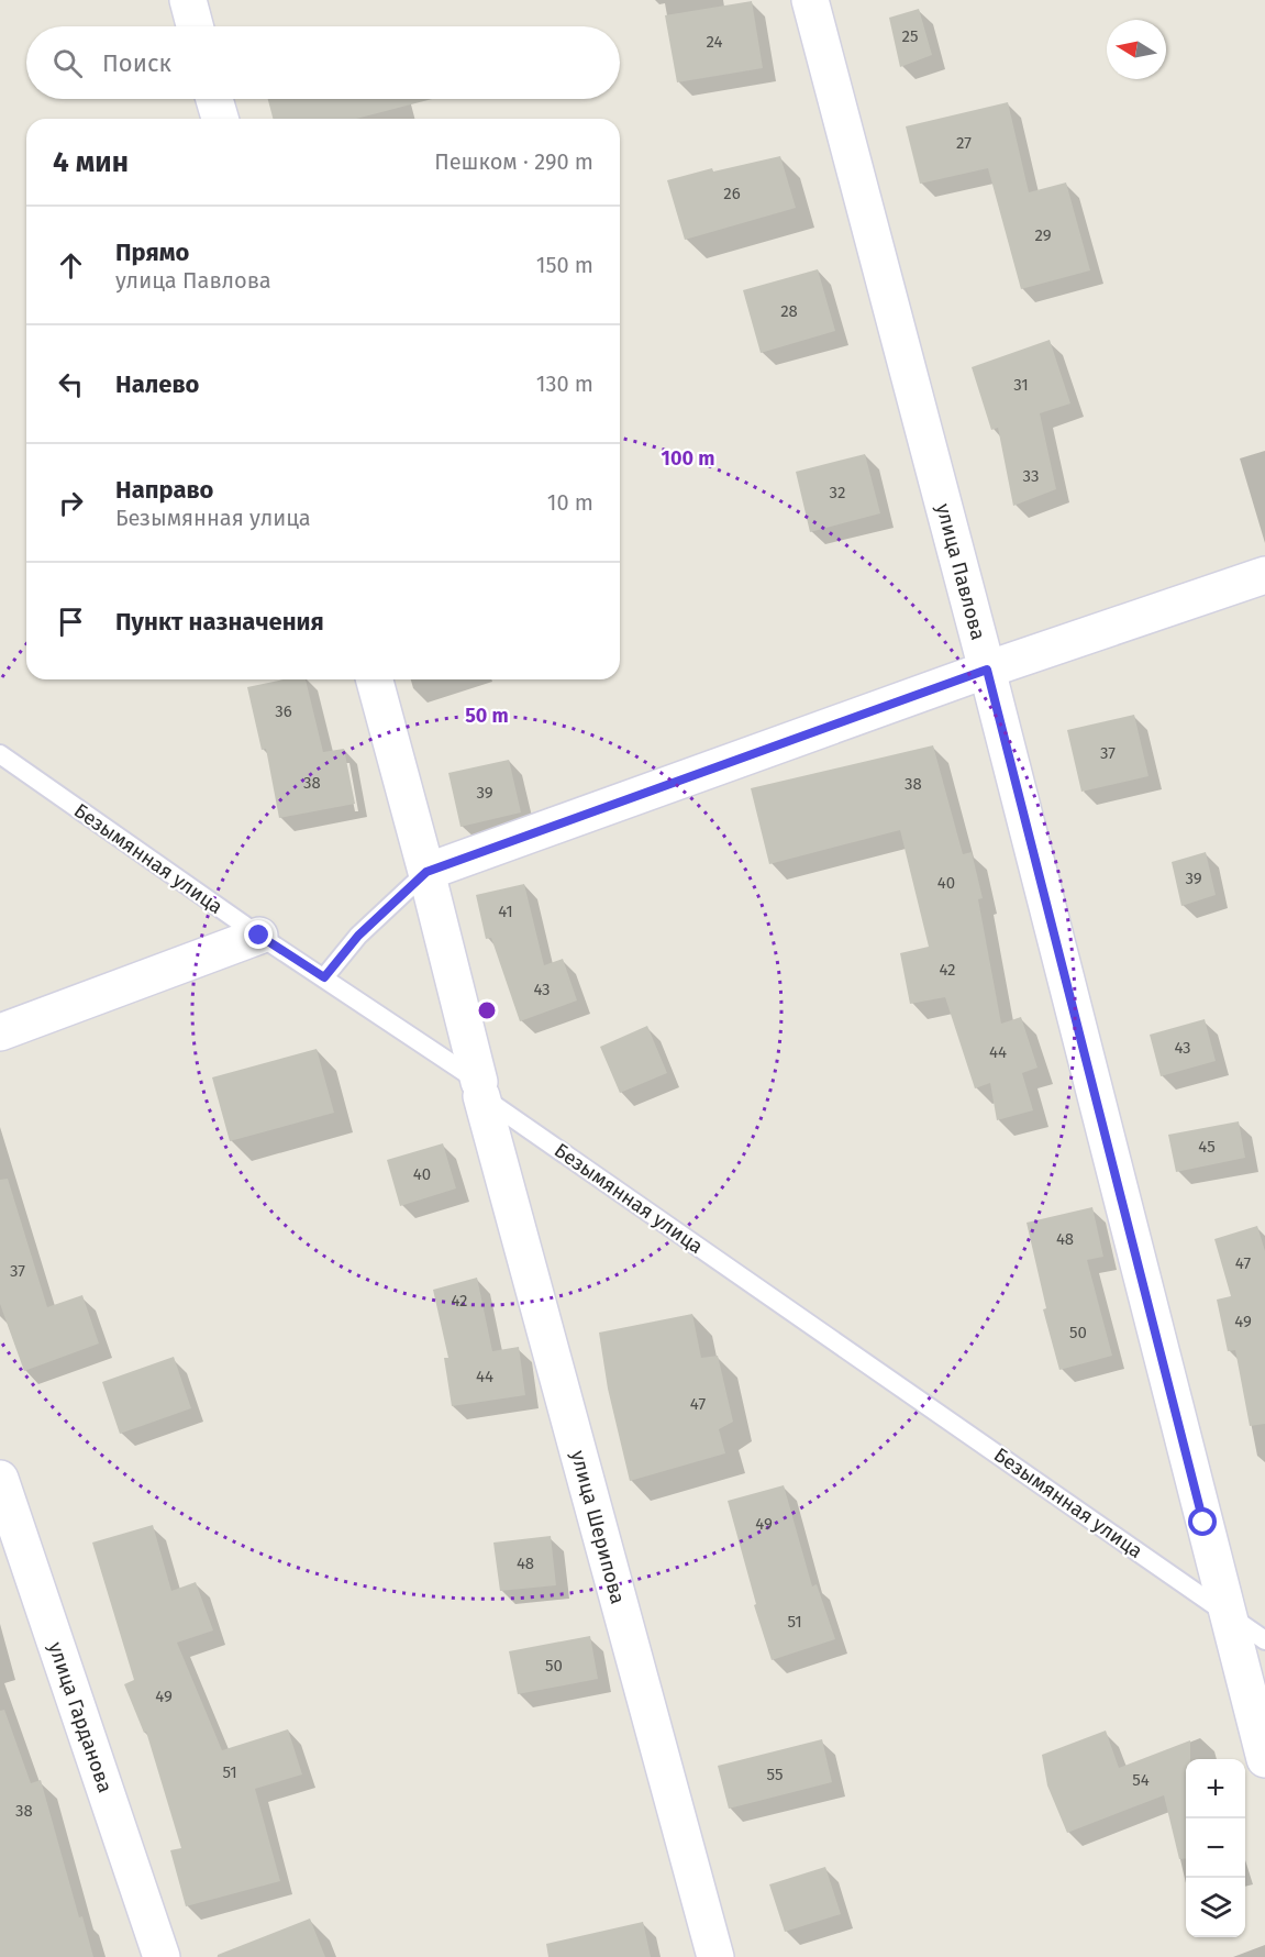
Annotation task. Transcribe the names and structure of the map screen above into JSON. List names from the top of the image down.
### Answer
{
  "streets": {
    "street": ["улица Павлова", "улица Шерипова", "улица Гарданова"],
    "lane": ["Безымянная улица"]
  },
  "crossings": [
    ["улица Павлова", "Безымянная улица"],
    ["Безымянная улица", "улица Шерипова"]
  ],
  "house_numbers": [
    "25",
    "24",
    "27",
    "26",
    "29",
    "28",
    "31",
    "33",
    "32",
    "36",
    "37",
    "38",
    "38",
    "39",
    "39",
    "40",
    "41",
    "42",
    "43",
    "43",
    "44",
    "45",
    "40",
    "48",
    "47",
    "37",
    "42",
    "49",
    "50",
    "44",
    "47",
    "49",
    "48",
    "51",
    "50",
    "49",
    "51",
    "55",
    "54",
    "38"
  ],
  "north": "left",
  "page": {
    "search": "Поиск",
    "heading": ["4 мин", "Пешком · 290 m"],
    "list": [
      ["Прямо", "улица Павлова", "150 m"],
      ["Налево", "130 m"],
      ["Направо", "Безымянная улица", "10 m"],
      "Пункт назначения"
    ],
    "map_buttons": ["+", "−"]
  },
  "rings": ["100 m", "50 m"]
}
